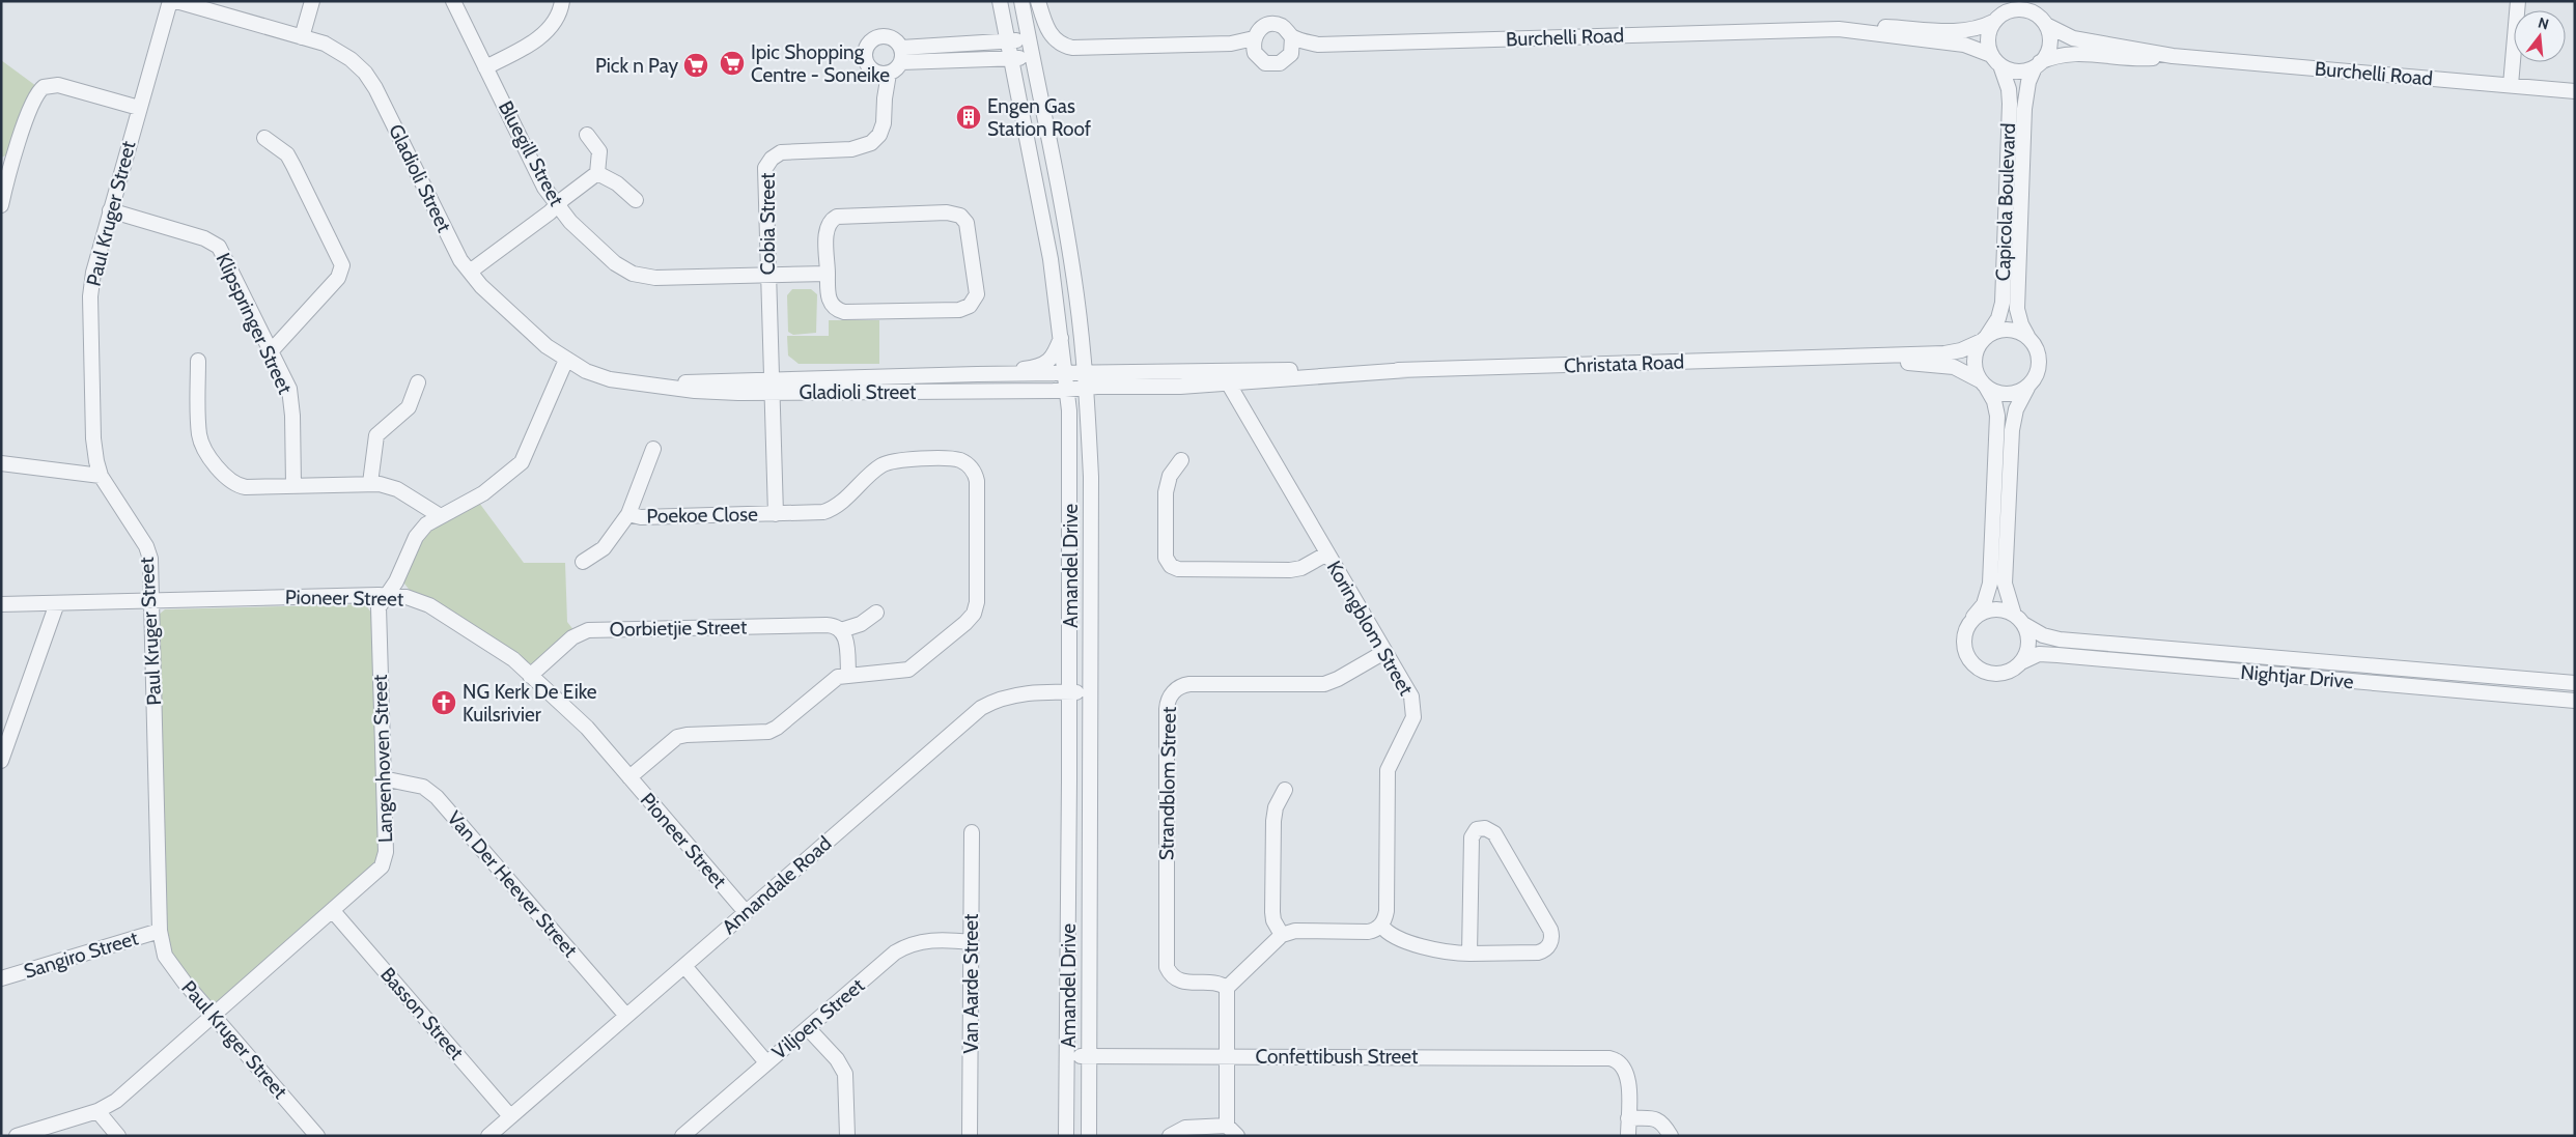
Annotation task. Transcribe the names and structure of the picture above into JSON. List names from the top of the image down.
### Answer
{
  "streets": {
    "street": [
      "Burchelli Road",
      "Bluegill Street",
      "Gladioli Street",
      "Capicola Boulevard",
      "Paul Kruger Street",
      "Cobia Street",
      "Klipspringer Street",
      "Christata Road",
      "Poekoe Close",
      "Amandel Drive",
      "Pioneer Street",
      "Oorbietjie Street",
      "Koringblom Street",
      "Nightjar Drive",
      "Langenhoven Street",
      "Strandblom Street",
      "Van Der Heever Street",
      "Annandale Road",
      "Sangiro Street",
      "Van Aarde Street",
      "Basson Street",
      "Viljoen Street",
      "Confettibush Street"
    ]
  },
  "crossings": [
    ["Burchelli Road", "Capicola Boulevard"],
    ["Bluegill Street", "Cobia Street"],
    ["Gladioli Street", "Cobia Street"],
    ["Gladioli Street", "Amandel Drive"],
    ["Gladioli Street", "Langenhoven Street"],
    ["Capicola Boulevard", "Christata Road"],
    ["Paul Kruger Street", "Klipspringer Street"],
    ["Paul Kruger Street", "Pioneer Street"],
    ["Paul Kruger Street", "Langenhoven Street"],
    ["Paul Kruger Street", "Sangiro Street"],
    ["Cobia Street", "Poekoe Close"],
    ["Christata Road", "Koringblom Street"],
    ["Amandel Drive", "Annandale Road"],
    ["Amandel Drive", "Confettibush Street"],
    ["Pioneer Street", "Oorbietjie Street"],
    ["Pioneer Street", "Langenhoven Street"],
    ["Pioneer Street", "Annandale Road"],
    ["Koringblom Street", "Strandblom Street"],
    ["Langenhoven Street", "Van Der Heever Street"],
    ["Langenhoven Street", "Basson Street"],
    ["Van Der Heever Street", "Annandale Road"],
    ["Annandale Road", "Basson Street"],
    ["Van Aarde Street", "Viljoen Street"]
  ],
  "places": {
    "supermarket": ["Ipic Shopping Centre - Soneike", "Pick n Pay"],
    "building": ["Engen Gas Station Roof"],
    "church": ["NG Kerk De Eike Kuilsrivier"]
  },
  "north": "top"
}
